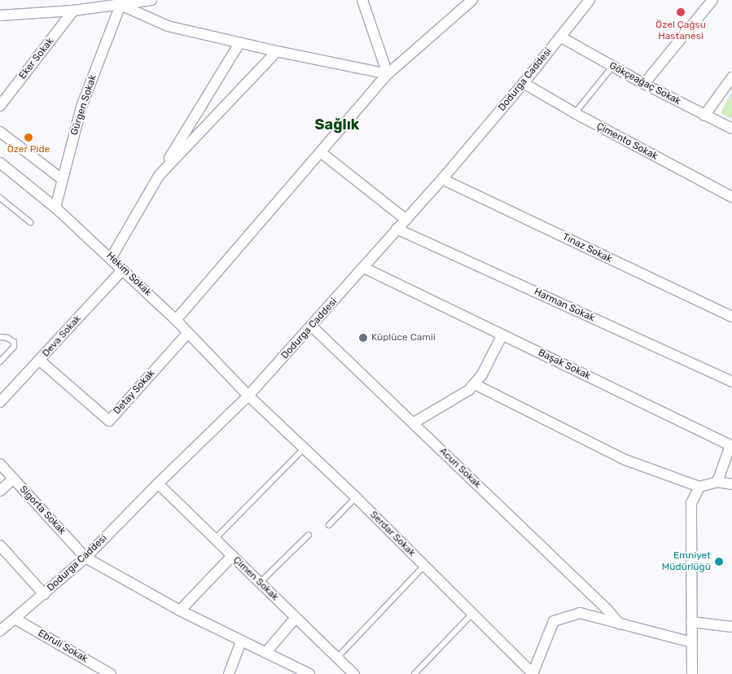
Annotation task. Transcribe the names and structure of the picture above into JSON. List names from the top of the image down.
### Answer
{
  "streets": {
    "street": [
      "Eker Sokak",
      "Dodurga Caddesi",
      "Gökçeağaç Sokak",
      "Gürgen Sokak",
      "Çimento Sokak",
      "Tınaz Sokak",
      "Hekim Sokak",
      "Harman Sokak",
      "Deva Sokak",
      "Başak Sokak",
      "Detay Sokak",
      "Acun Sokak",
      "Sigorta Sokak",
      "Serdar Sokak",
      "Çimen Sokak",
      "Ebruli Sokak"
    ]
  },
  "crossings": [
    ["Dodurga Caddesi", "Gökçeağaç Sokak"],
    ["Dodurga Caddesi", "Çimento Sokak"],
    ["Dodurga Caddesi", "Tınaz Sokak"],
    ["Dodurga Caddesi", "Hekim Sokak"],
    ["Dodurga Caddesi", "Harman Sokak"],
    ["Dodurga Caddesi", "Başak Sokak"],
    ["Dodurga Caddesi", "Acun Sokak"],
    ["Dodurga Caddesi", "Sigorta Sokak"],
    ["Dodurga Caddesi", "Serdar Sokak"],
    ["Dodurga Caddesi", "Çimen Sokak"],
    ["Dodurga Caddesi", "Ebruli Sokak"],
    ["Gürgen Sokak", "Hekim Sokak"],
    ["Hekim Sokak", "Deva Sokak"],
    ["Hekim Sokak", "Detay Sokak"],
    ["Hekim Sokak", "Serdar Sokak"],
    ["Deva Sokak", "Detay Sokak"]
  ],
  "districts": ["Sağlık"],
  "places": [
    "Özel Çağsu Hastanesi",
    "Özer Pide",
    "Küplüce Camii",
    "Emniyet Müdürlüğü"
  ]
}
